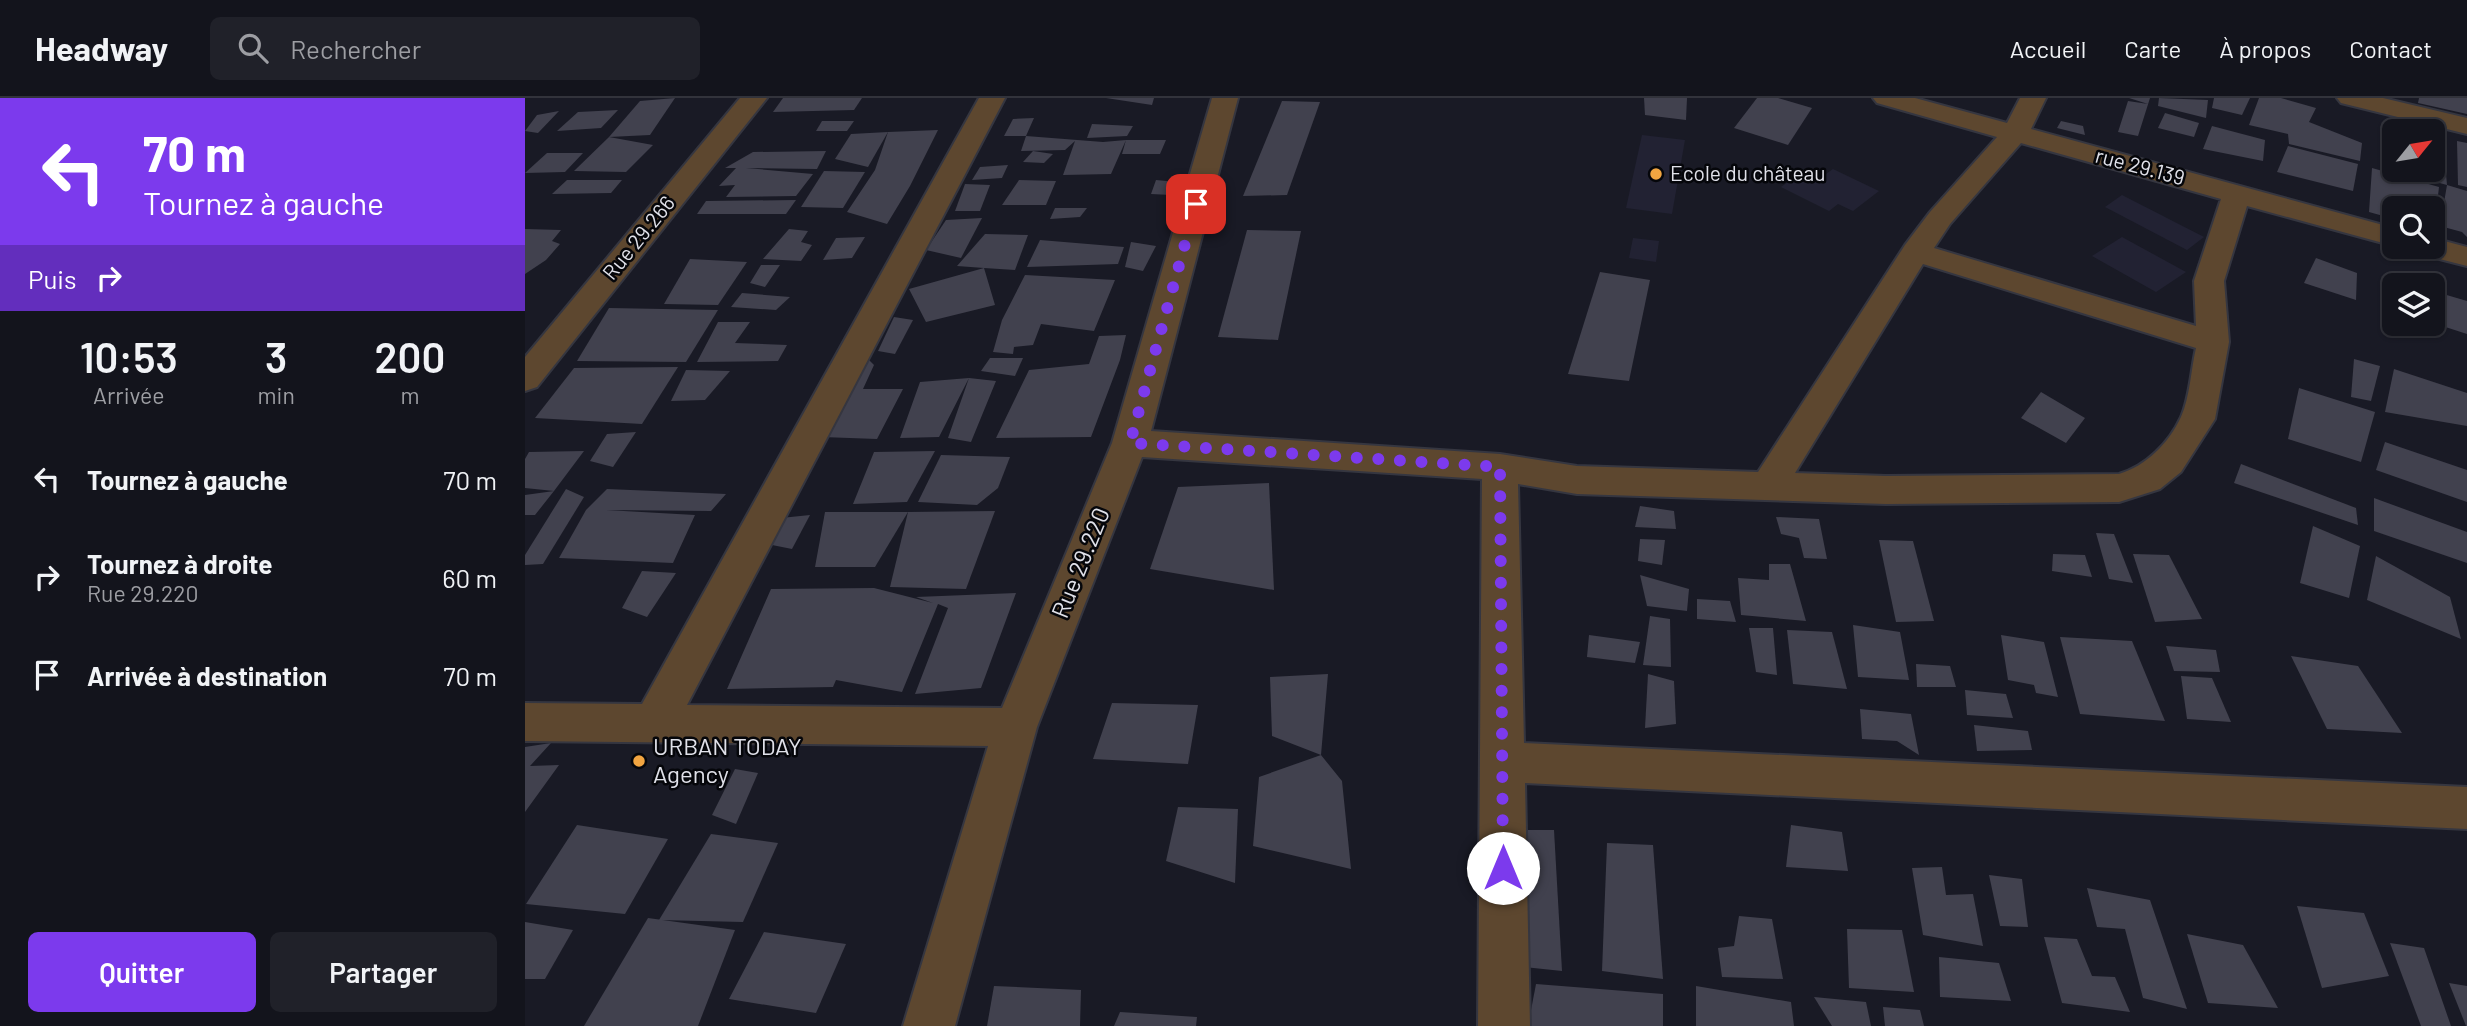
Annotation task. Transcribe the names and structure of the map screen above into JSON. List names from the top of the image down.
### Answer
{
  "streets": {
    "street": ["rue 29.139", "Rue 29.266", "Rue 29.220"]
  },
  "places": ["Ecole du château", "URBAN TODAY Agency"],
  "north": "top right",
  "page": {
    "header": "Headway",
    "search": "Rechercher",
    "nav": [
      "Accueil",
      "Carte",
      "À propos",
      "Contact"
    ],
    "turn": ["70 m", "Tournez à gauche"],
    "then": "Puis",
    "eta": [
      "10:53",
      "Arrivée",
      "3",
      "min",
      "200",
      "m"
    ],
    "list": [
      {
        "name": "Tournez à gauche",
        "value": "70 m"
      },
      {
        "name": "Tournez à droite",
        "note": "Rue 29.220",
        "value": "60 m"
      },
      {
        "name": "Arrivée à destination",
        "value": "70 m"
      }
    ],
    "buttons": ["Quitter", "Partager"]
  }
}
